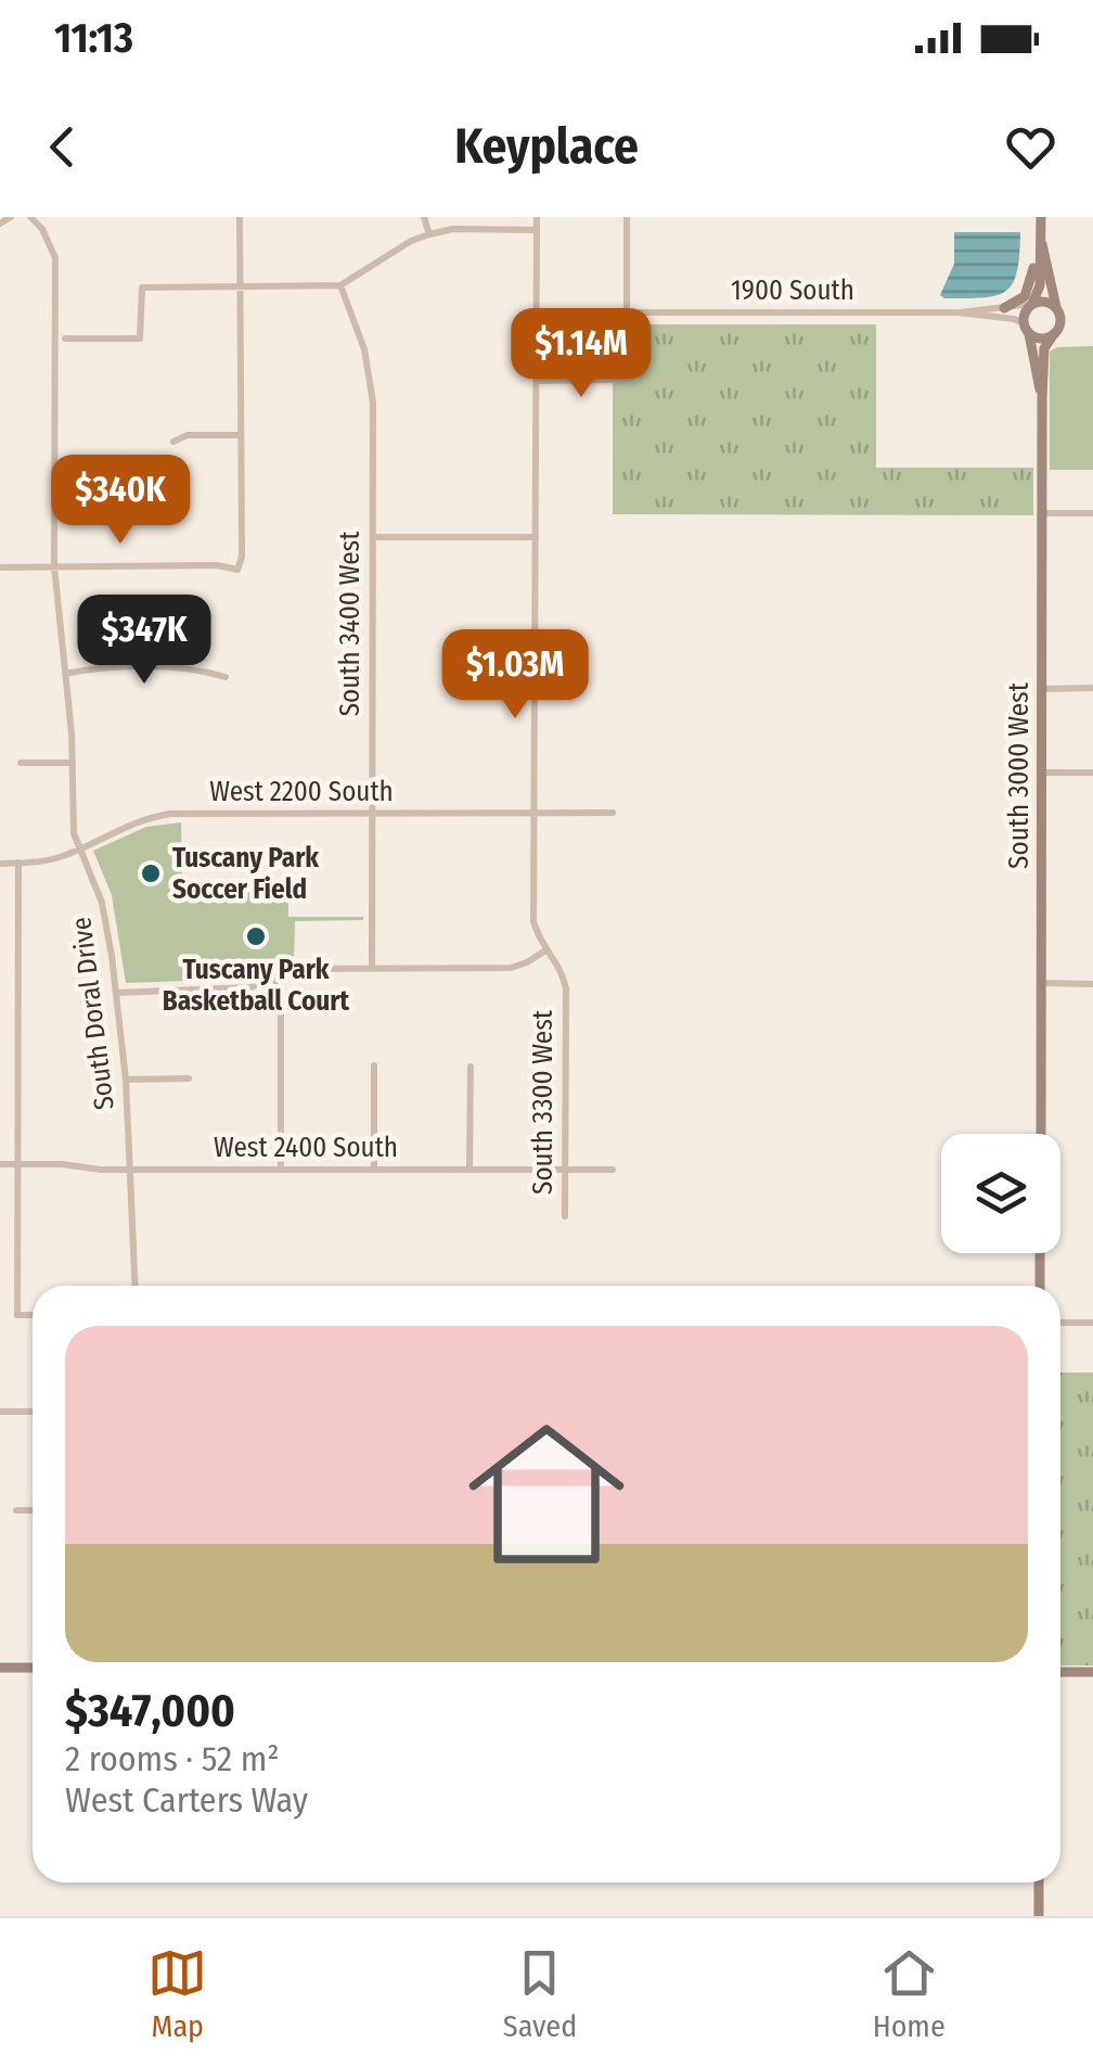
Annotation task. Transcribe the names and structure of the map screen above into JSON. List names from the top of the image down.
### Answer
{
  "streets": {
    "street": [
      "1900 South",
      "South 3400 West",
      "South 3000 West",
      "West 2200 South",
      "South Doral Drive",
      "South 3300 West",
      "West 2400 South"
    ]
  },
  "crossings": [
    ["South 3400 West", "West 2200 South"],
    ["West 2200 South", "South Doral Drive"],
    ["West 2200 South", "South 3300 West"],
    ["South Doral Drive", "West 2400 South"],
    ["South 3300 West", "West 2400 South"]
  ],
  "places": ["Tuscany Park Soccer Field", "Tuscany Park Basketball Court"],
  "page": {
    "status": "11:13",
    "header": "Keyplace",
    "price": [
      "$1.14M",
      "$340K",
      "$347K",
      "$1.03M"
    ],
    "list": [
      {
        "name": "$347,000",
        "note": "2 rooms · 52 m² · West Carters Way"
      }
    ],
    "tabs": ["Map", "Saved", "Home"]
  }
}
